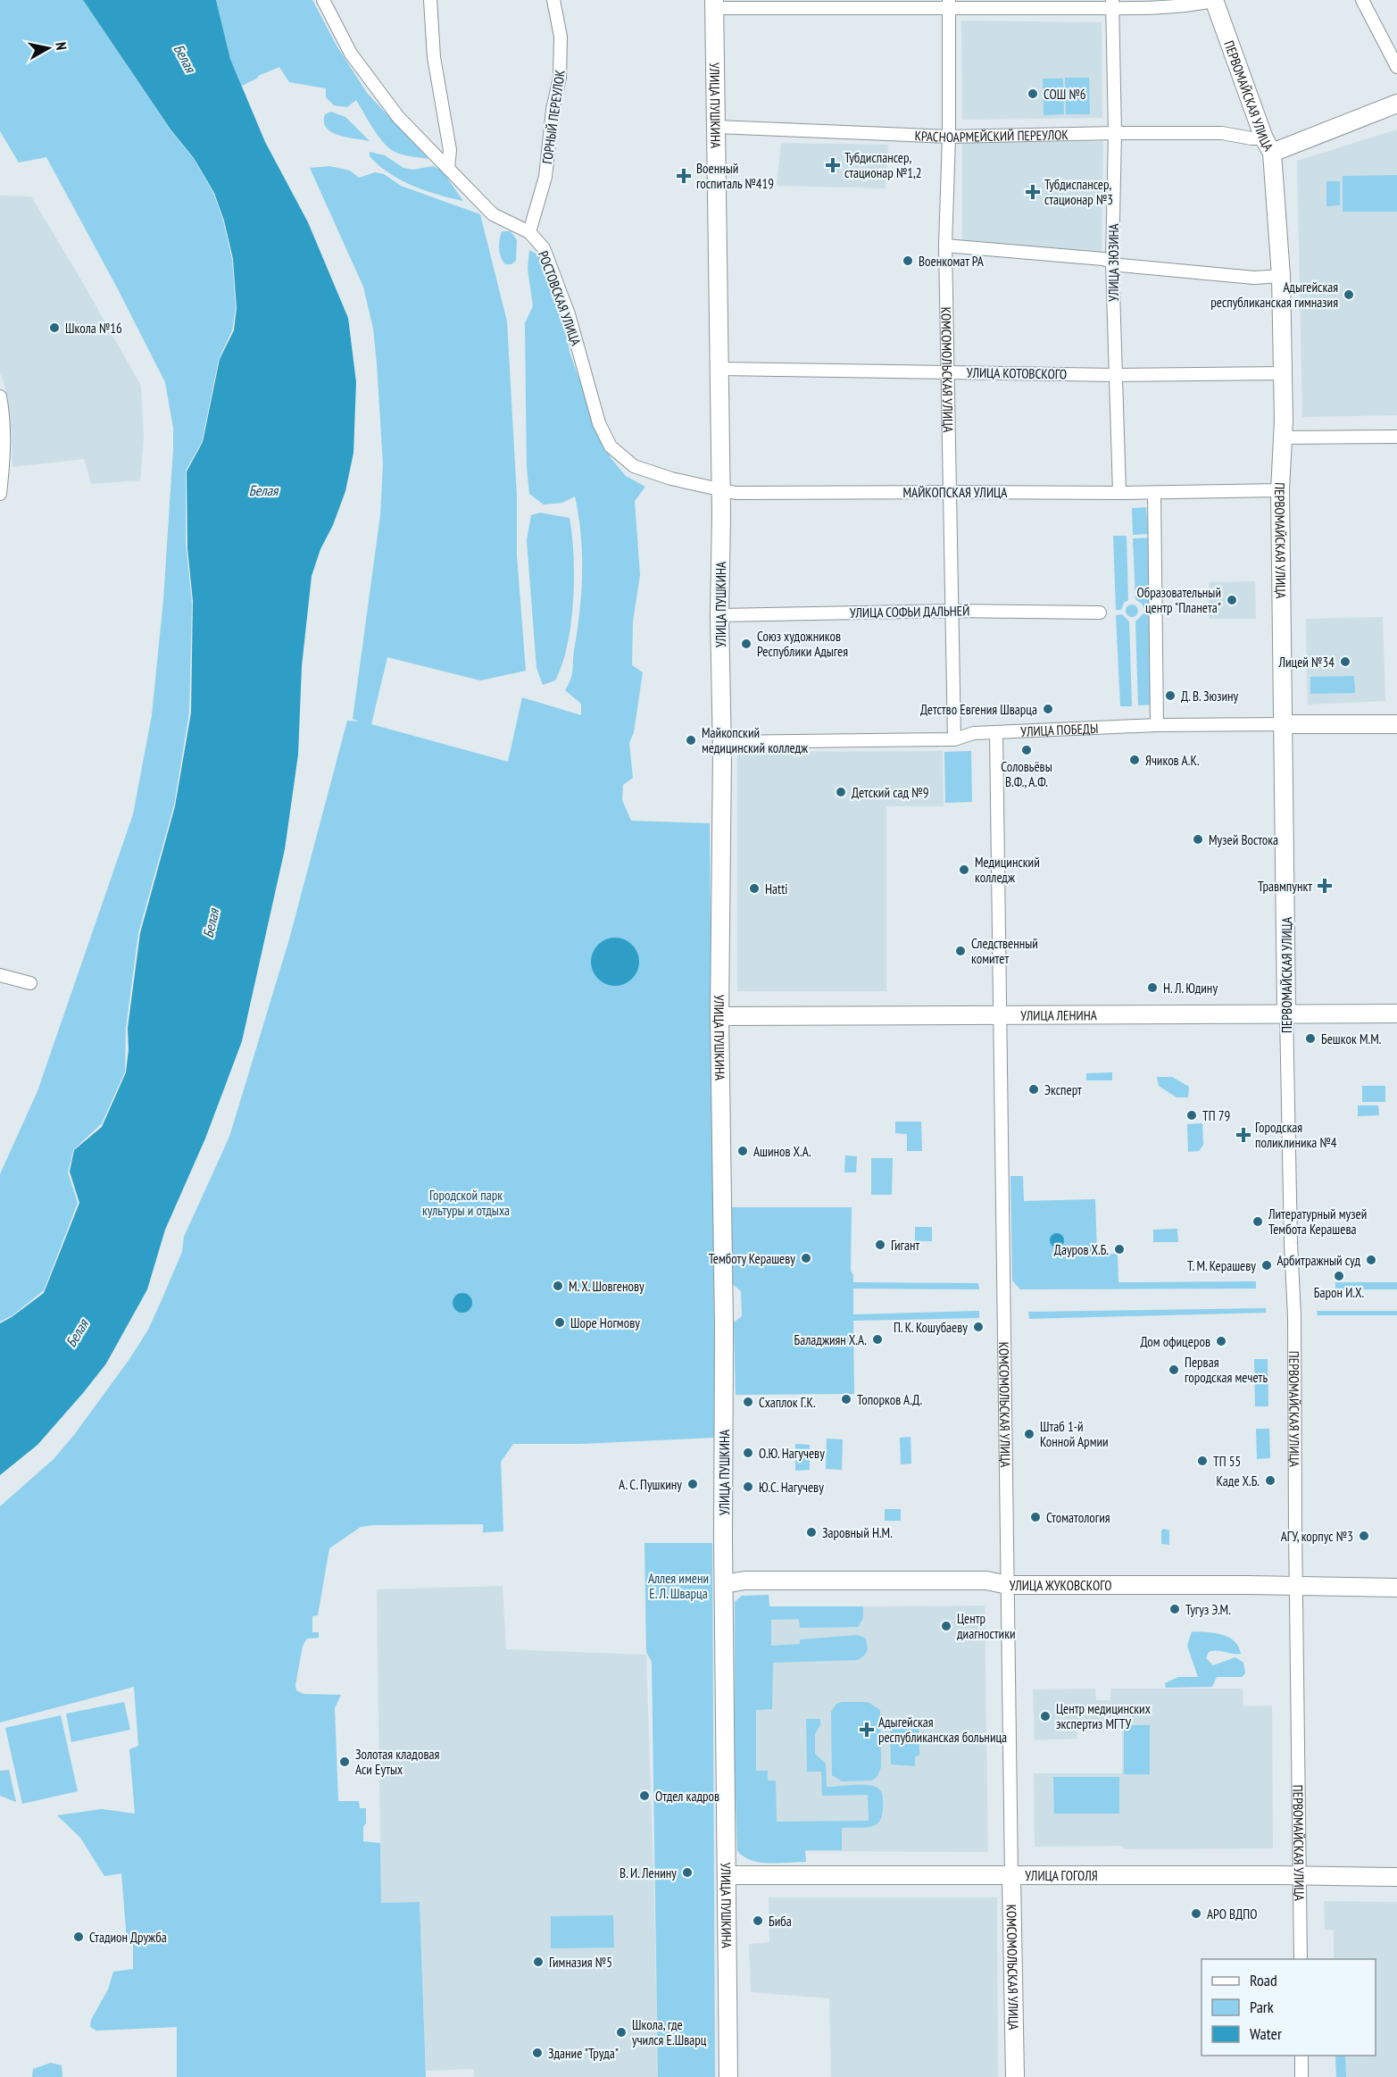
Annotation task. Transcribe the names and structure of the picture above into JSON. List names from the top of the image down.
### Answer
{
  "streets": {
    "street": [
      "ПЕРВОМАЙСКАЯ УЛИЦА",
      "УЛИЦА ПУШКИНА",
      "ГОРНЫЙ ПЕРЕУЛОК",
      "КРАСНОАРМЕЙСКИЙ ПЕРЕУЛОК",
      "УЛИЦА ЗЮЗИНА",
      "РОСТОВСКАЯ УЛИЦА",
      "КОМСОМОЛЬСКАЯ УЛИЦА",
      "УЛИЦА КОТОВСКОГО",
      "МАЙКОПСКАЯ УЛИЦА",
      "УЛИЦА СОФЬИ ДАЛЬНЕЙ",
      "УЛИЦА ПОБЕДЫ",
      "УЛИЦА ЛЕНИНА",
      "УЛИЦА ЖУКОВСКОГО",
      "УЛИЦА ГОГОЛЯ"
    ]
  },
  "crossings": [
    ["ПЕРВОМАЙСКАЯ УЛИЦА", "КРАСНОАРМЕЙСКИЙ ПЕРЕУЛОК"],
    ["ПЕРВОМАЙСКАЯ УЛИЦА", "УЛИЦА КОТОВСКОГО"],
    ["ПЕРВОМАЙСКАЯ УЛИЦА", "МАЙКОПСКАЯ УЛИЦА"],
    ["ПЕРВОМАЙСКАЯ УЛИЦА", "УЛИЦА ПОБЕДЫ"],
    ["ПЕРВОМАЙСКАЯ УЛИЦА", "УЛИЦА ЛЕНИНА"],
    ["ПЕРВОМАЙСКАЯ УЛИЦА", "УЛИЦА ЖУКОВСКОГО"],
    ["ПЕРВОМАЙСКАЯ УЛИЦА", "УЛИЦА ГОГОЛЯ"],
    ["УЛИЦА ПУШКИНА", "КРАСНОАРМЕЙСКИЙ ПЕРЕУЛОК"],
    ["УЛИЦА ПУШКИНА", "УЛИЦА КОТОВСКОГО"],
    ["УЛИЦА ПУШКИНА", "МАЙКОПСКАЯ УЛИЦА"],
    ["УЛИЦА ПУШКИНА", "УЛИЦА СОФЬИ ДАЛЬНЕЙ"],
    ["УЛИЦА ПУШКИНА", "УЛИЦА ПОБЕДЫ"],
    ["УЛИЦА ПУШКИНА", "УЛИЦА ЛЕНИНА"],
    ["УЛИЦА ПУШКИНА", "УЛИЦА ЖУКОВСКОГО"],
    ["УЛИЦА ПУШКИНА", "УЛИЦА ГОГОЛЯ"],
    ["ГОРНЫЙ ПЕРЕУЛОК", "РОСТОВСКАЯ УЛИЦА"],
    ["КРАСНОАРМЕЙСКИЙ ПЕРЕУЛОК", "УЛИЦА ЗЮЗИНА"],
    ["КРАСНОАРМЕЙСКИЙ ПЕРЕУЛОК", "КОМСОМОЛЬСКАЯ УЛИЦА"],
    ["УЛИЦА ЗЮЗИНА", "УЛИЦА КОТОВСКОГО"],
    ["УЛИЦА ЗЮЗИНА", "МАЙКОПСКАЯ УЛИЦА"],
    ["РОСТОВСКАЯ УЛИЦА", "МАЙКОПСКАЯ УЛИЦА"],
    ["КОМСОМОЛЬСКАЯ УЛИЦА", "УЛИЦА КОТОВСКОГО"],
    ["КОМСОМОЛЬСКАЯ УЛИЦА", "МАЙКОПСКАЯ УЛИЦА"],
    ["КОМСОМОЛЬСКАЯ УЛИЦА", "УЛИЦА СОФЬИ ДАЛЬНЕЙ"],
    ["КОМСОМОЛЬСКАЯ УЛИЦА", "УЛИЦА ПОБЕДЫ"],
    ["КОМСОМОЛЬСКАЯ УЛИЦА", "УЛИЦА ЛЕНИНА"],
    ["КОМСОМОЛЬСКАЯ УЛИЦА", "УЛИЦА ЖУКОВСКОГО"],
    ["КОМСОМОЛЬСКАЯ УЛИЦА", "УЛИЦА ГОГОЛЯ"]
  ],
  "water": ["Белая"],
  "parks": ["Городской парк культуры и отдыха", "Аллея имени Е. Л. Шварца"],
  "places": {
    "other": [
      "СОШ №6",
      "Военкомат РА",
      "Адыгейская республиканская гимназия",
      "Школа №16",
      "Образовательный центр \"Планета\"",
      "Союз художников Республики Адыгея",
      "Лицей №34",
      "Д. В. Зюзину",
      "Детство Евгения Шварца",
      "Майкопский медицинский колледж",
      "Соловьёвы В.Ф., А.Ф.",
      "Ячиков А.К.",
      "Детский сад №9",
      "Музей Востока",
      "Медицинский колледж",
      "Hatti",
      "Следственный комитет",
      "Н. Л. Юдину",
      "Бешкок М.М.",
      "Эксперт",
      "ТП 79",
      "Ашинов Х.А.",
      "Литературный музей Тембота Керашева",
      "Гигант",
      "Дауров Х.Б.",
      "Темботу Керашеву",
      "Арбитражный суд",
      "Т. М. Керашеву",
      "Барон И.Х.",
      "М. Х. Шовгенову",
      "Шоре Ногмову",
      "П. К. Кошубаеву",
      "Баладжиян Х.А.",
      "Дом офицеров",
      "Первая городская мечеть",
      "Топорков А.Д.",
      "Схаплок Г.К.",
      "Штаб 1-й Конной Армии",
      "О.Ю. Нагучеву",
      "ТП 55",
      "Каде Х.Б.",
      "А. С. Пушкину",
      "Ю.С. Нагучеву",
      "Стоматология",
      "Заровный Н.М.",
      "АГУ, корпус №3",
      "Тугуз Э.М.",
      "Центр диагностики",
      "Центр медицинских экспертиз МГТУ",
      "Золотая кладовая Аси Еутых",
      "Отдел кадров",
      "В. И. Ленину",
      "АРО ВДПО",
      "Биба",
      "Стадион Дружба",
      "Гимназия №5",
      "Школа, где учился Е.Шварц",
      "Здание \"Труда\""
    ],
    "health": [
      "Тубдиспансер, стационар №1,2",
      "Военный госпиталь №419",
      "Тубдиспансер, стационар №3",
      "Травмпункт",
      "Городская поликлиника №4",
      "Адыгейская республиканская больница"
    ]
  },
  "legend": ["Road", "Park", "Water"],
  "north": "right"
}
